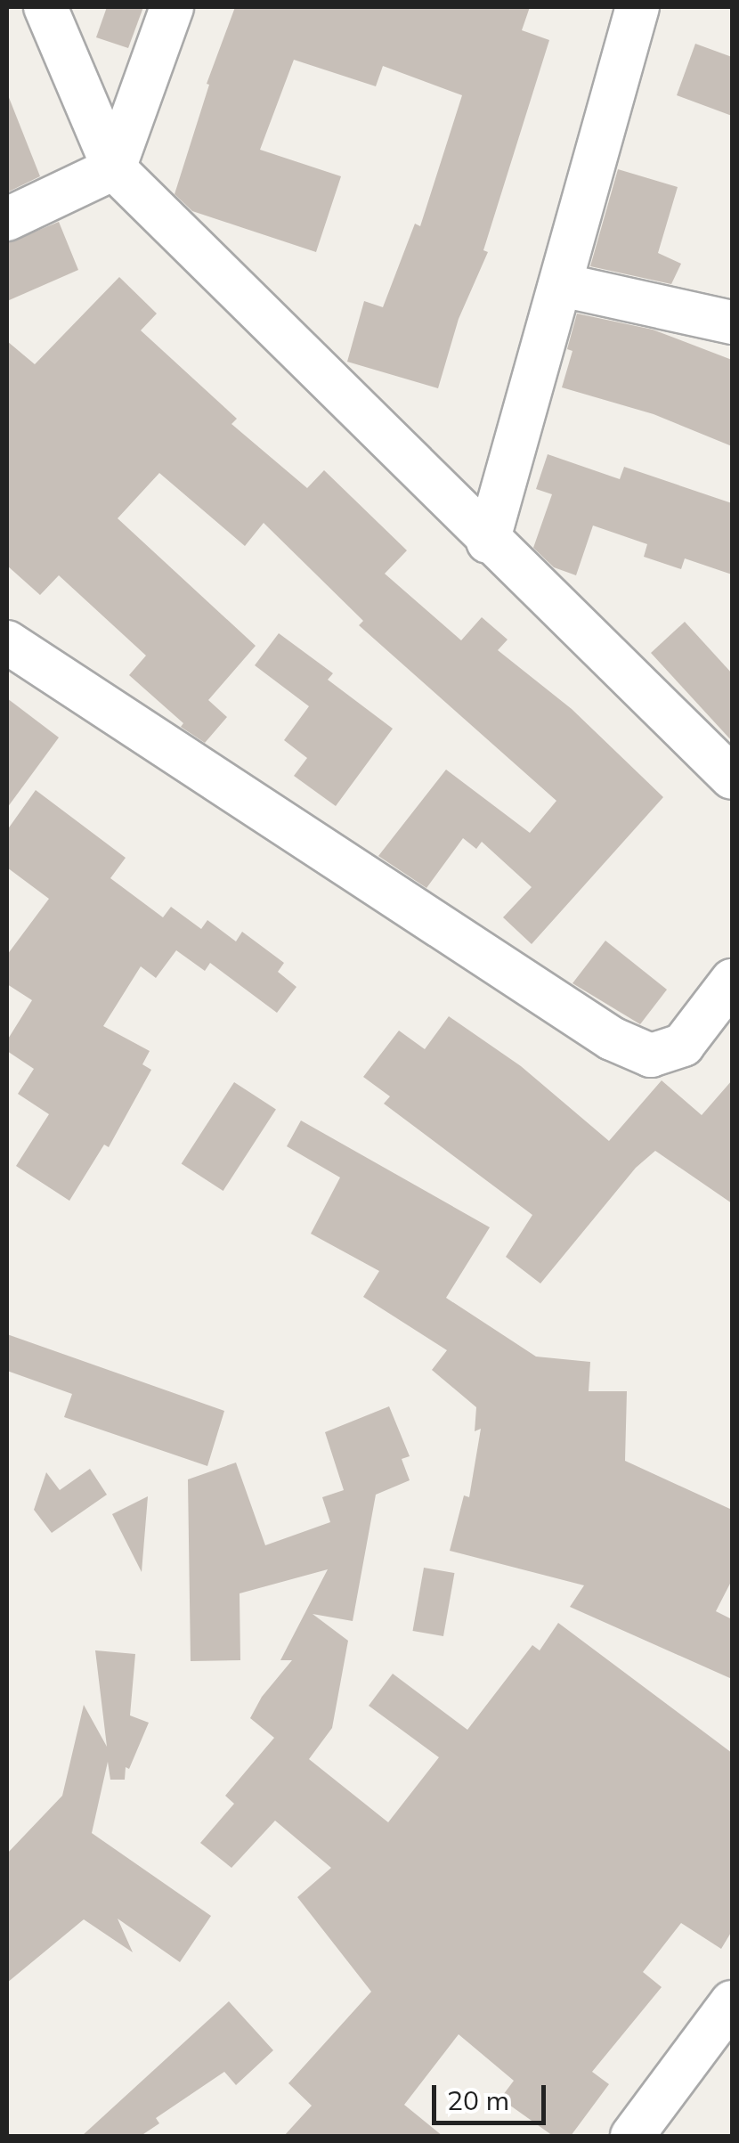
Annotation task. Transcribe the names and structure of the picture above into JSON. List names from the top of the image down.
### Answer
{
  "scale_bar": "20 m"
}
